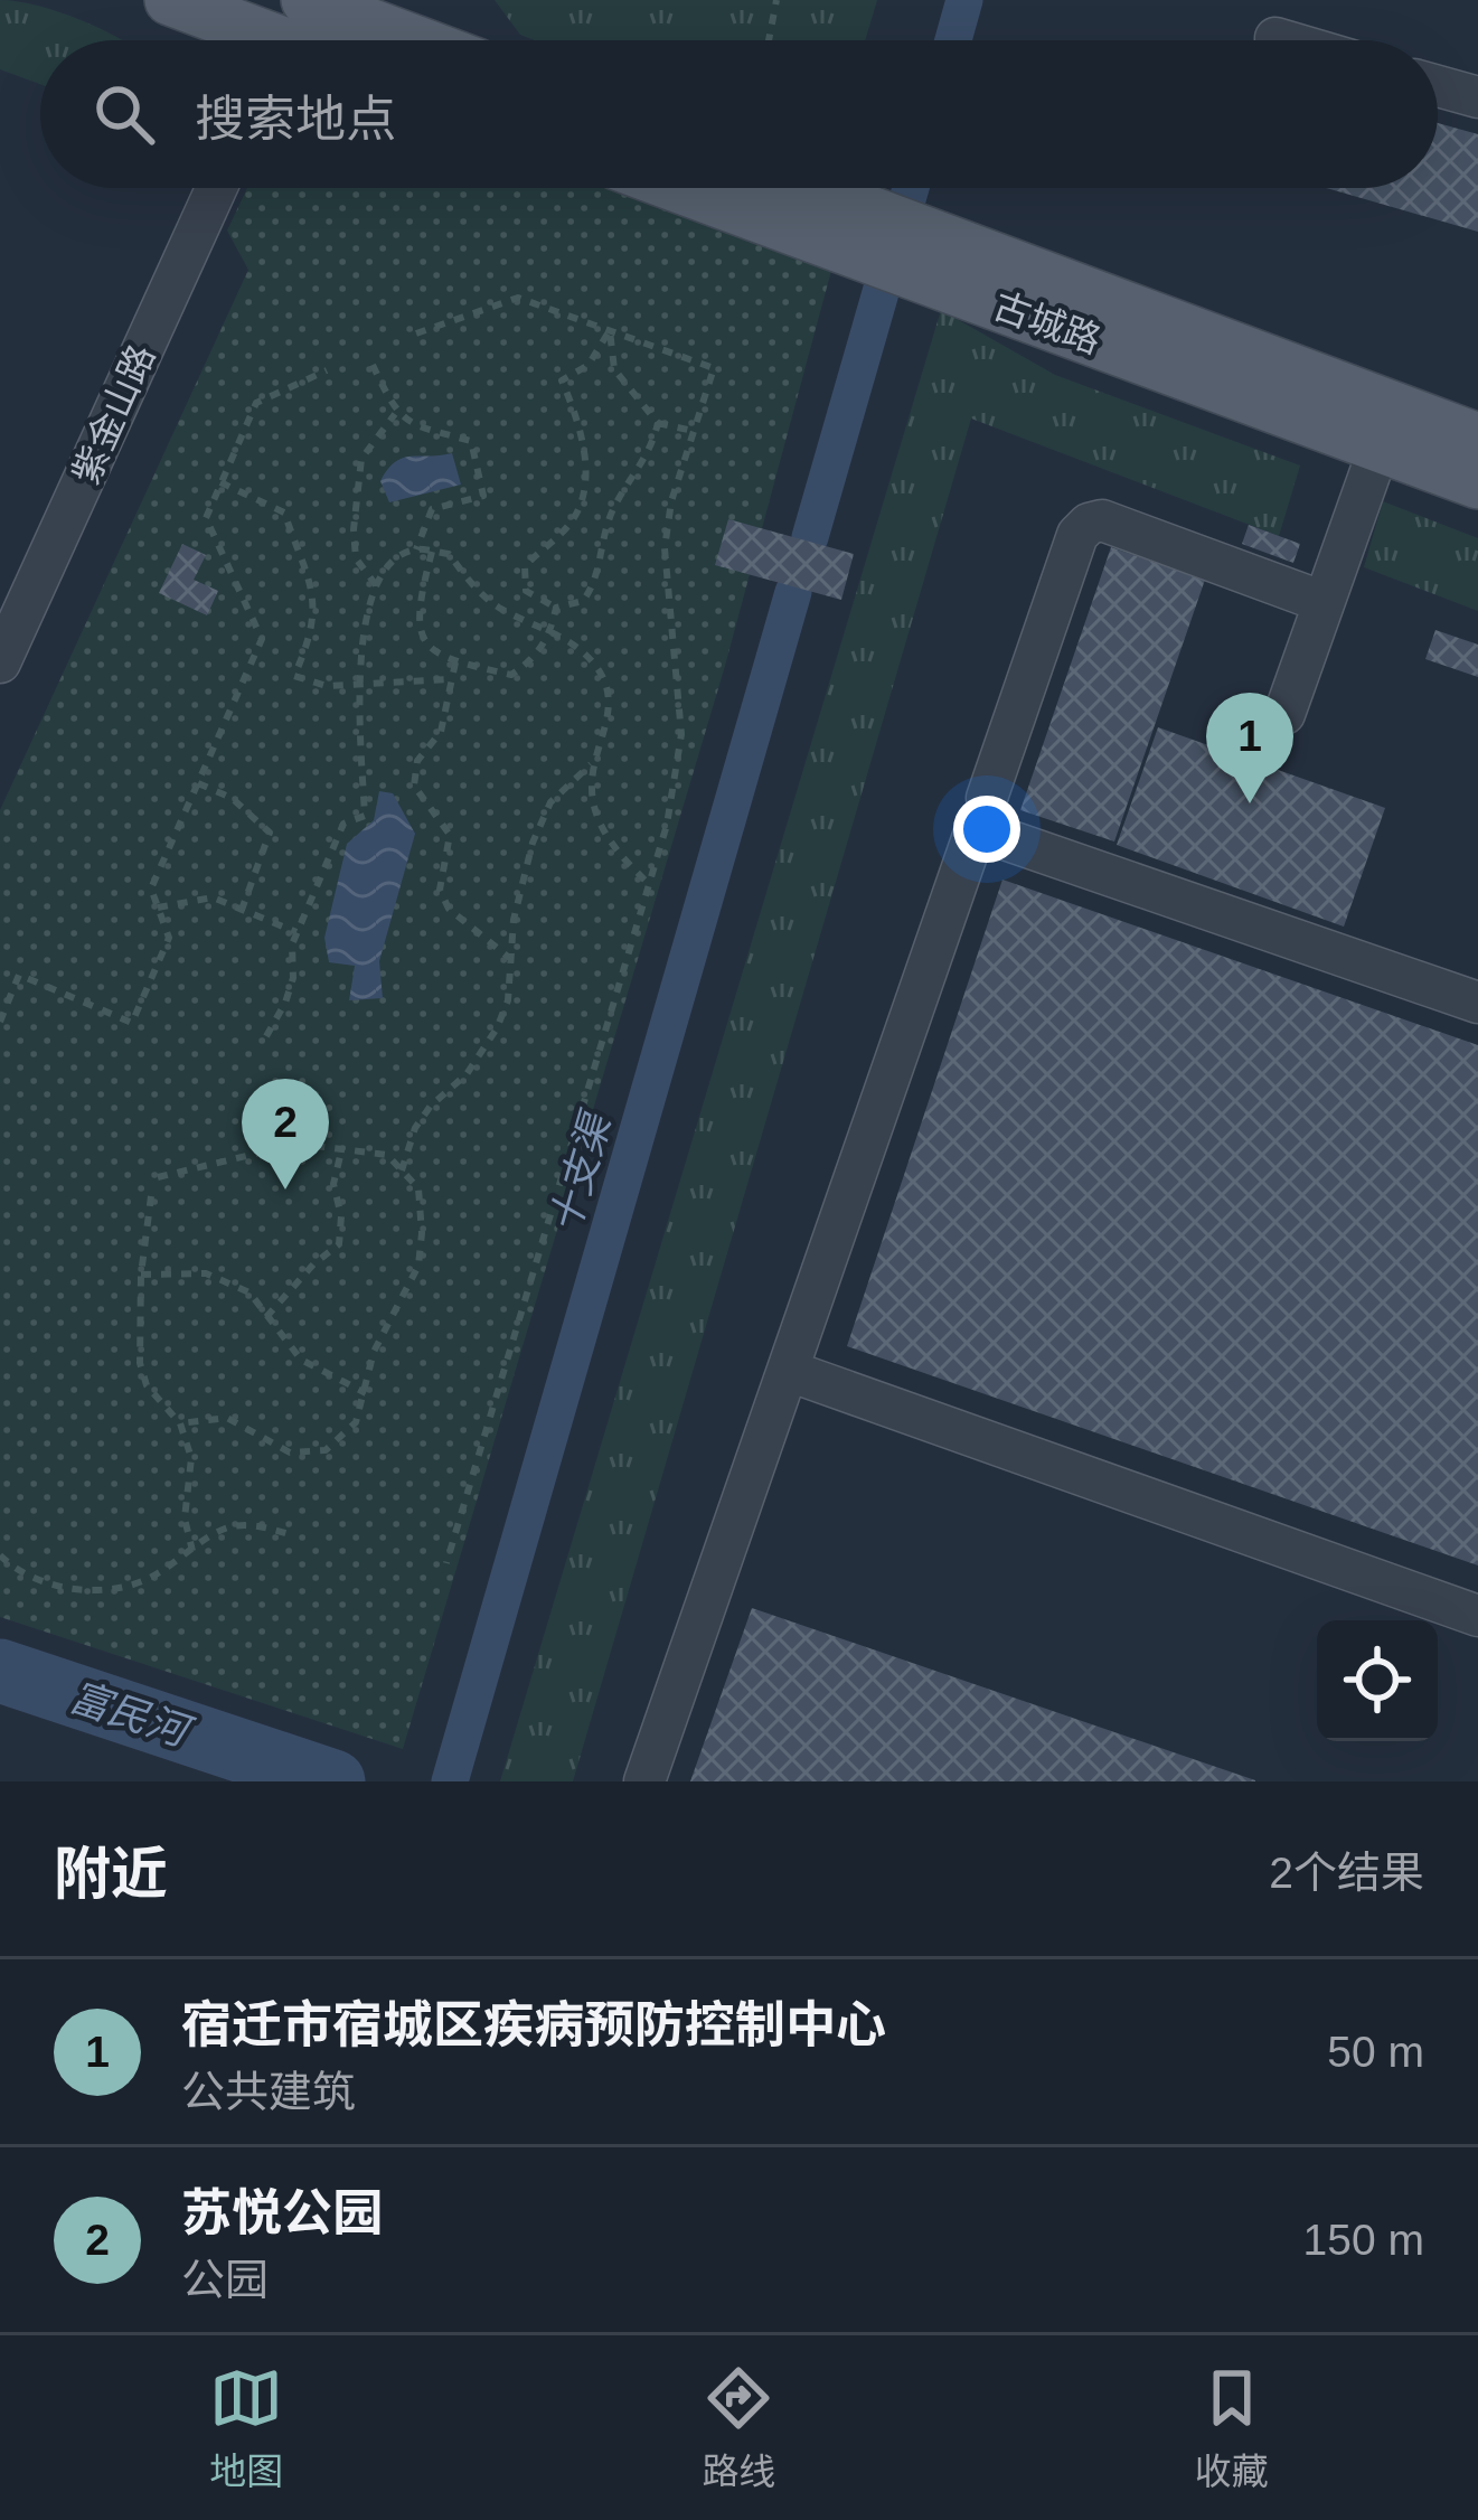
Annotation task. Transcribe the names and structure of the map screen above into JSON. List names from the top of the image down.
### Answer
{
  "streets": {
    "main road": ["古城路"],
    "street": ["紫金山路"]
  },
  "water": ["十支渠", "富民河"],
  "page": {
    "search": "搜索地点",
    "pins": ["1", "2"],
    "heading": ["附近", "2个结果"],
    "list": [
      {
        "mark": "1",
        "name": "宿迁市宿城区疾病预防控制中心",
        "note": "公共建筑",
        "value": "50 m"
      },
      {
        "mark": "2",
        "name": "苏悦公园",
        "note": "公园",
        "value": "150 m"
      }
    ],
    "nav": ["地图", "路线", "收藏"]
  }
}
